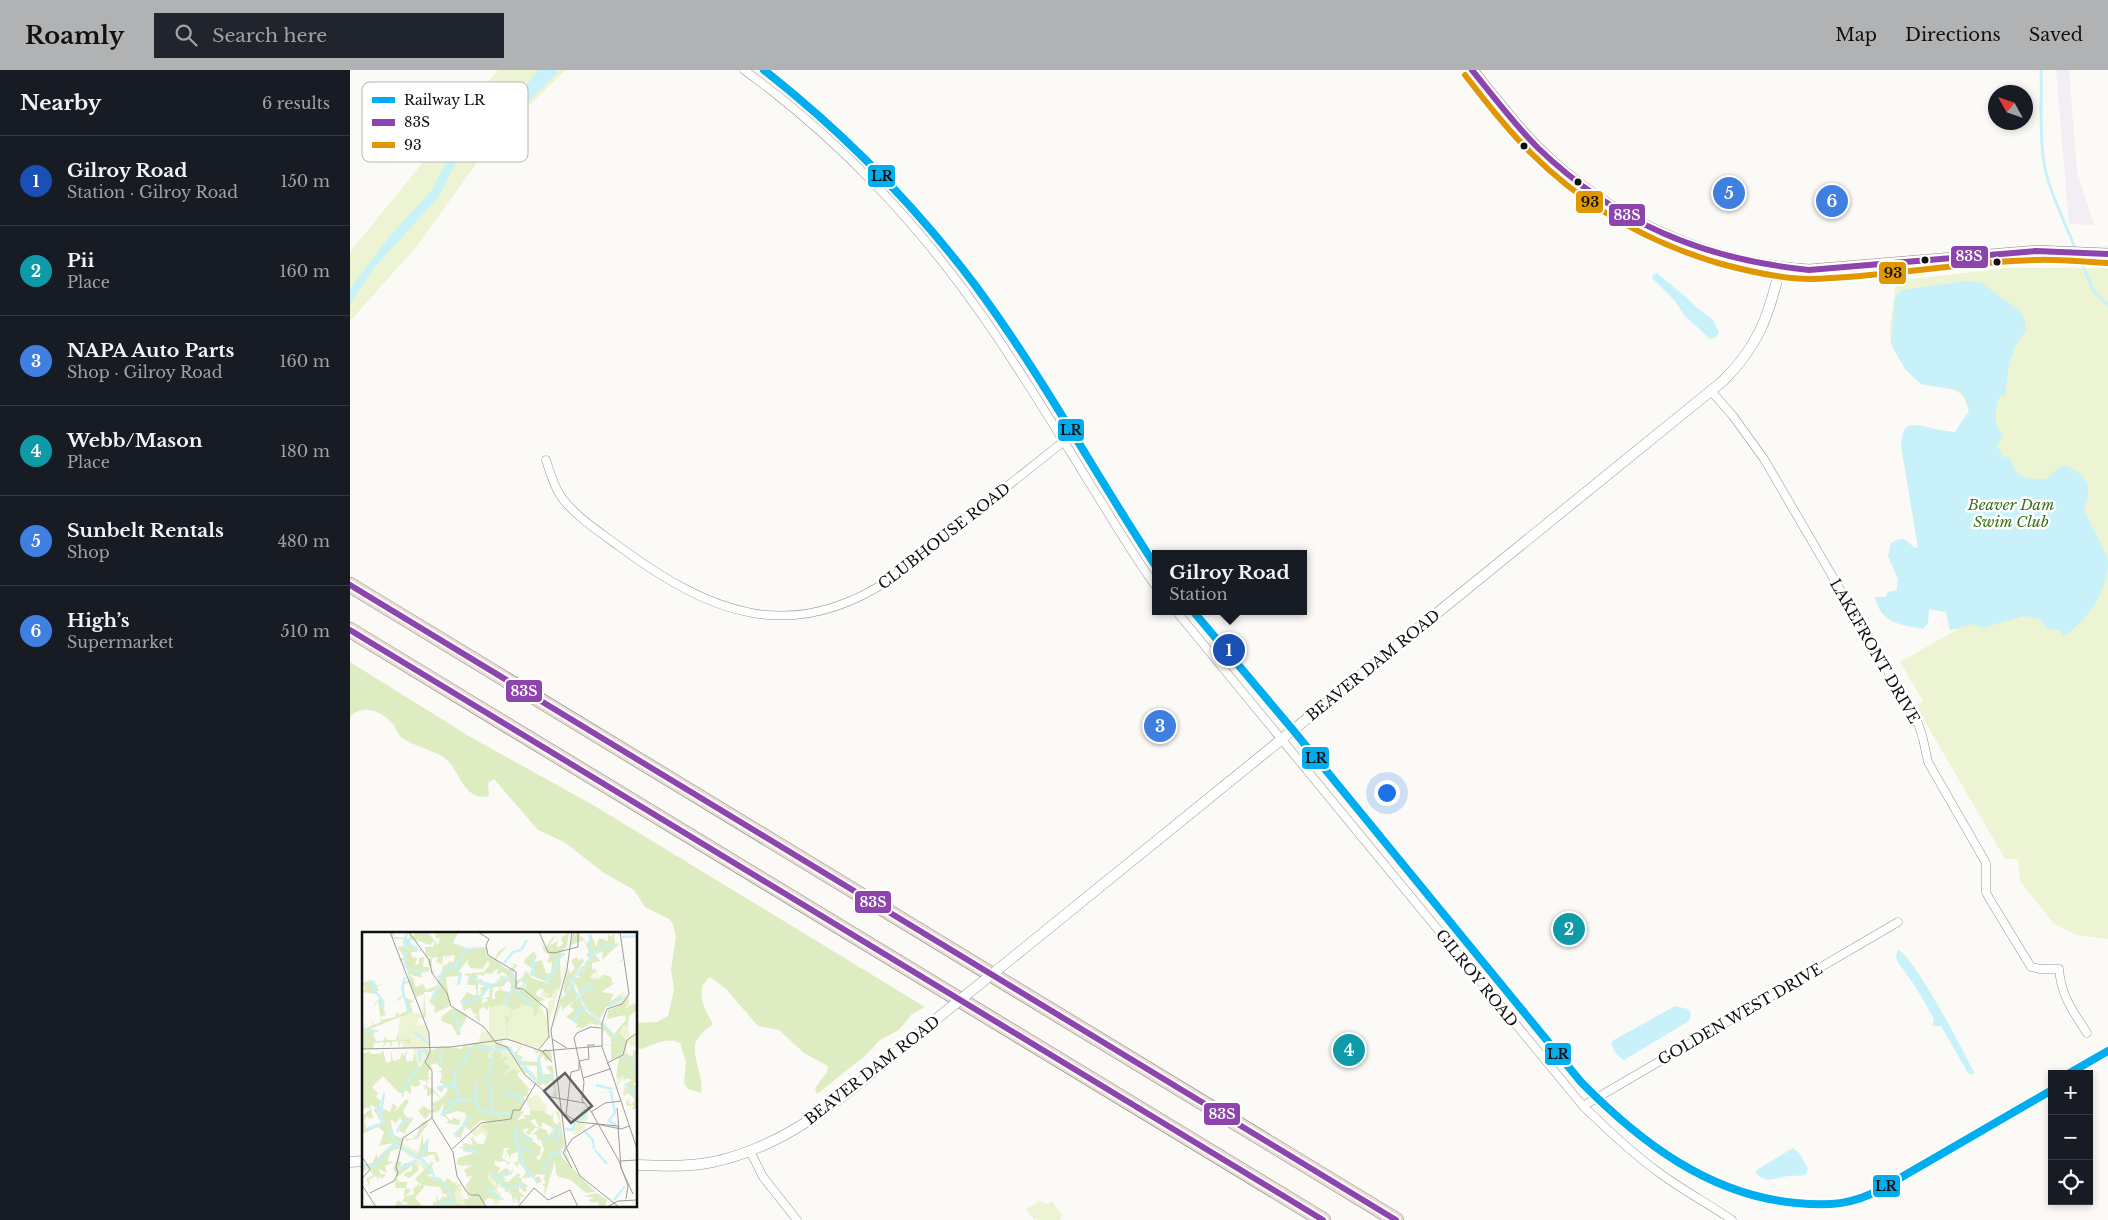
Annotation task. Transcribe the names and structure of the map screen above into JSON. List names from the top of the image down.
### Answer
{
  "streets": {
    "street": [
      "CLUBHOUSE ROAD",
      "LAKEFRONT DRIVE",
      "BEAVER DAM ROAD",
      "GILROY ROAD",
      "GOLDEN WEST DRIVE"
    ]
  },
  "crossings": [
    ["LAKEFRONT DRIVE", "BEAVER DAM ROAD"],
    ["BEAVER DAM ROAD", "GILROY ROAD"],
    ["GILROY ROAD", "GOLDEN WEST DRIVE"]
  ],
  "parks": ["Beaver Dam Swim Club"],
  "lines": ["rail line LR", "transit line 83S", "transit line 93"],
  "legend": ["Railway LR", "83S", "93"],
  "north": "top left",
  "page": {
    "header": "Roamly",
    "search": "Search here",
    "nav": ["Map", "Directions", "Saved"],
    "heading": ["Nearby", "6 results"],
    "list": [
      {
        "mark": "1",
        "name": "Gilroy Road",
        "note": "Station · Gilroy Road",
        "value": "150 m"
      },
      {
        "mark": "2",
        "name": "Pii",
        "note": "Place",
        "value": "160 m"
      },
      {
        "mark": "3",
        "name": "NAPA Auto Parts",
        "note": "Shop · Gilroy Road",
        "value": "160 m"
      },
      {
        "mark": "4",
        "name": "Webb/Mason",
        "note": "Place",
        "value": "180 m"
      },
      {
        "mark": "5",
        "name": "Sunbelt Rentals",
        "note": "Shop",
        "value": "480 m"
      },
      {
        "mark": "6",
        "name": "High’s",
        "note": "Supermarket",
        "value": "510 m"
      }
    ],
    "pins": [
      "5",
      "6",
      "1",
      "3",
      "2",
      "4"
    ],
    "popup": ["Gilroy Road", "Station"],
    "map_buttons": ["+", "−"]
  }
}
